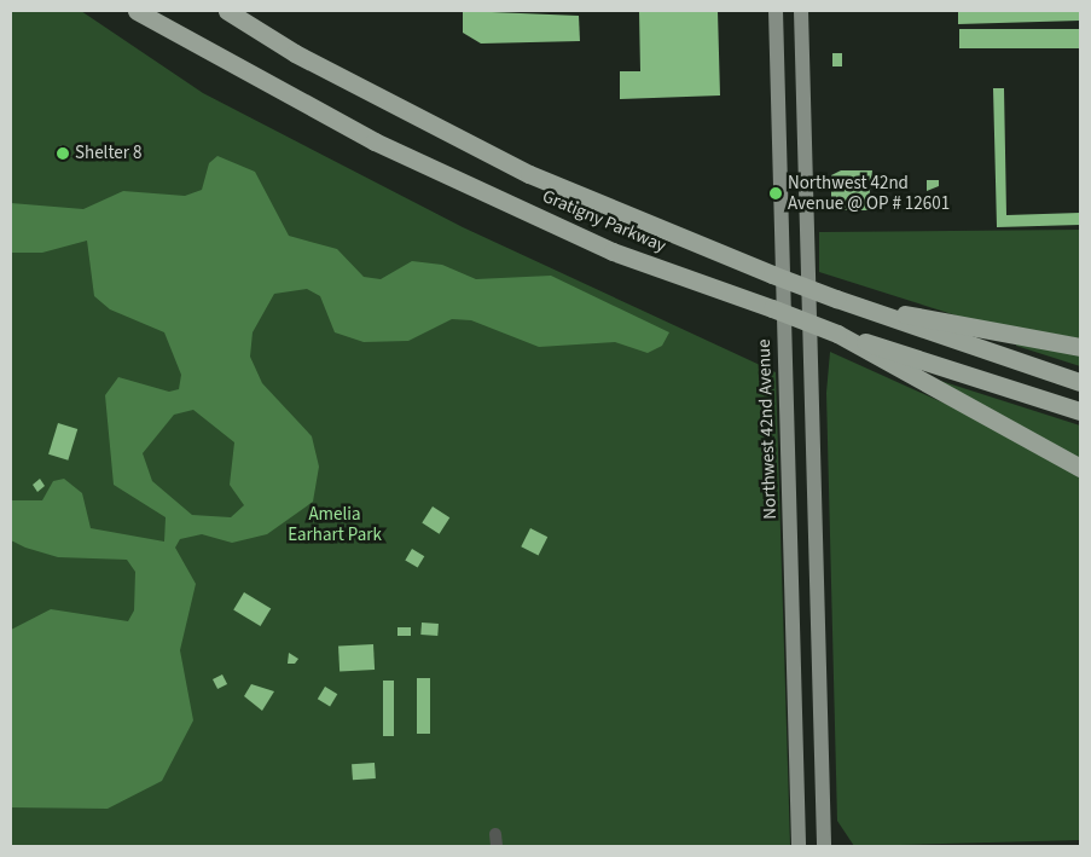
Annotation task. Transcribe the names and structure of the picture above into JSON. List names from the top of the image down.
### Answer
{
  "streets": {
    "highway": ["Gratigny Parkway"],
    "main road": ["Northwest 42nd Avenue"]
  },
  "parks": ["Amelia Earhart Park"],
  "places": ["Shelter 8", "Northwest 42nd Avenue @ OP # 12601"]
}
